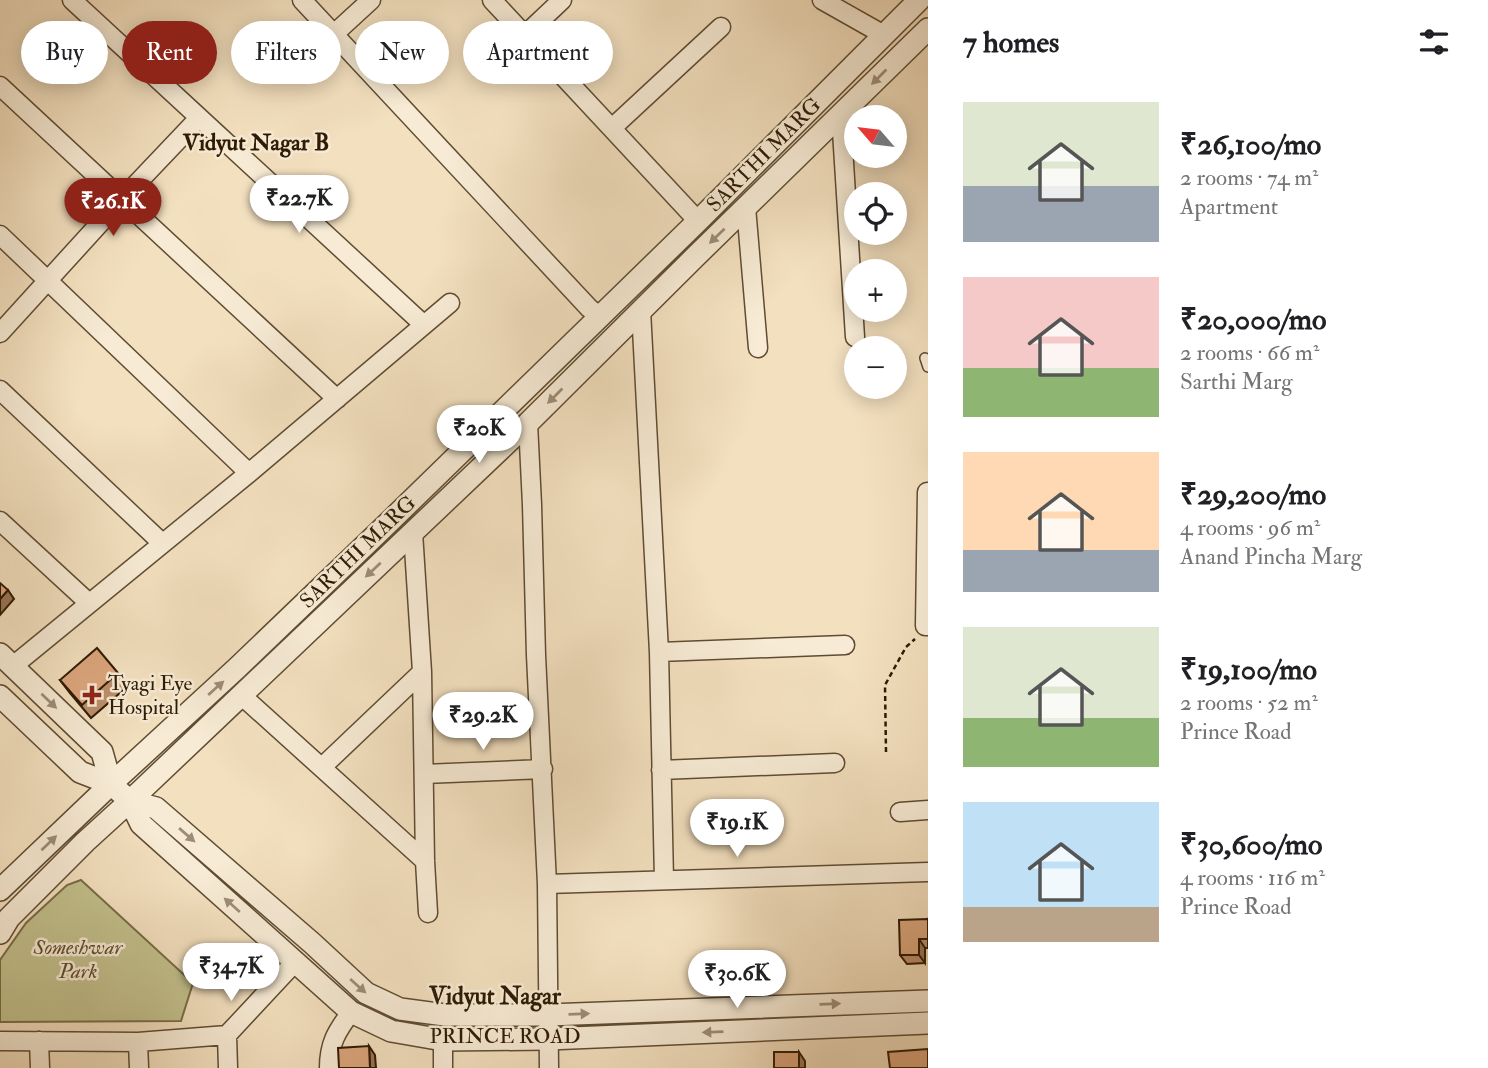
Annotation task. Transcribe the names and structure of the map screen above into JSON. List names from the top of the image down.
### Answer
{
  "streets": {
    "street": ["SARTHI MARG", "PRINCE ROAD"]
  },
  "crossings": [
    ["SARTHI MARG", "PRINCE ROAD"]
  ],
  "districts": ["Vidyut Nagar B", "Vidyut Nagar"],
  "parks": ["Someshwar Park"],
  "places": {
    "health": ["Tyagi Eye Hospital"]
  },
  "north": "top left",
  "page": {
    "heading": "7 homes",
    "chip": [
      "Buy",
      "Rent",
      "Filters",
      "New",
      "Apartment"
    ],
    "list": [
      {
        "name": "₹26,100/mo",
        "note": "2 rooms · 74 m² · Apartment"
      },
      {
        "name": "₹20,000/mo",
        "note": "2 rooms · 66 m² · Sarthi Marg"
      },
      {
        "name": "₹29,200/mo",
        "note": "4 rooms · 96 m² · Anand Pincha Marg"
      },
      {
        "name": "₹19,100/mo",
        "note": "2 rooms · 52 m² · Prince Road"
      },
      {
        "name": "₹30,600/mo",
        "note": "4 rooms · 116 m² · Prince Road"
      }
    ],
    "map_buttons": ["+", "−"],
    "price": [
      "₹22.7K",
      "₹26.1K",
      "₹20K",
      "₹29.2K",
      "₹19.1K",
      "₹34.7K",
      "₹30.6K"
    ]
  }
}
